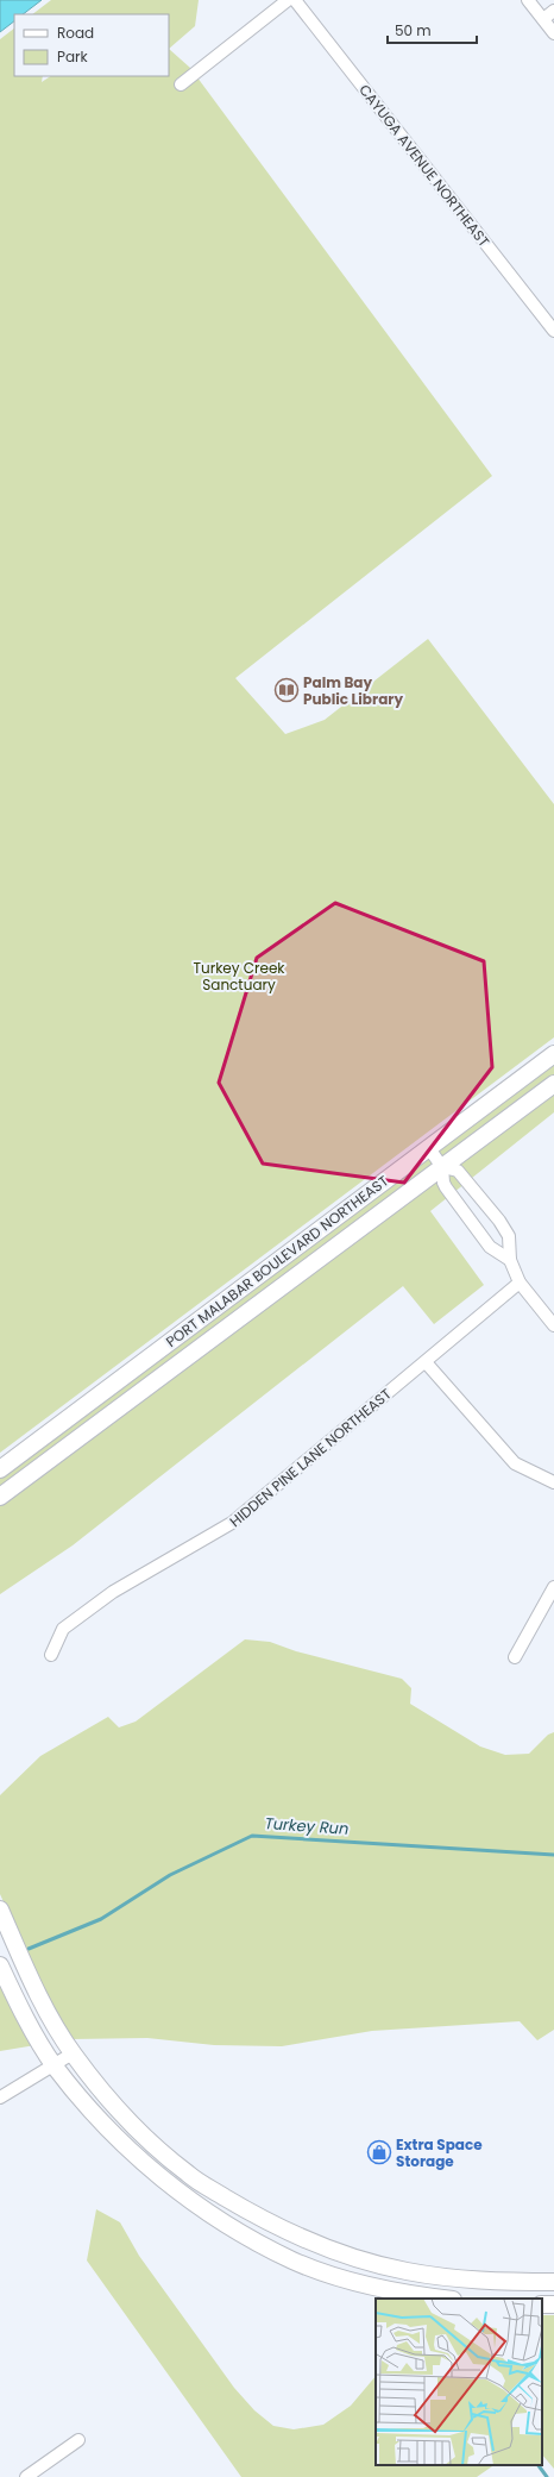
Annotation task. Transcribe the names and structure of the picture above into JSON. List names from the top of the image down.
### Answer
{
  "streets": {
    "street": ["CAYUGA AVENUE NORTHEAST", "PORT MALABAR BOULEVARD NORTHEAST", "HIDDEN PINE LANE NORTHEAST"]
  },
  "water": ["Turkey Run"],
  "parks": ["Turkey Creek Sanctuary"],
  "places": {
    "library": ["Palm Bay Public Library"],
    "shop": ["Extra Space Storage"]
  },
  "legend": ["Road", "Park"],
  "scale_bar": "50 m"
}
